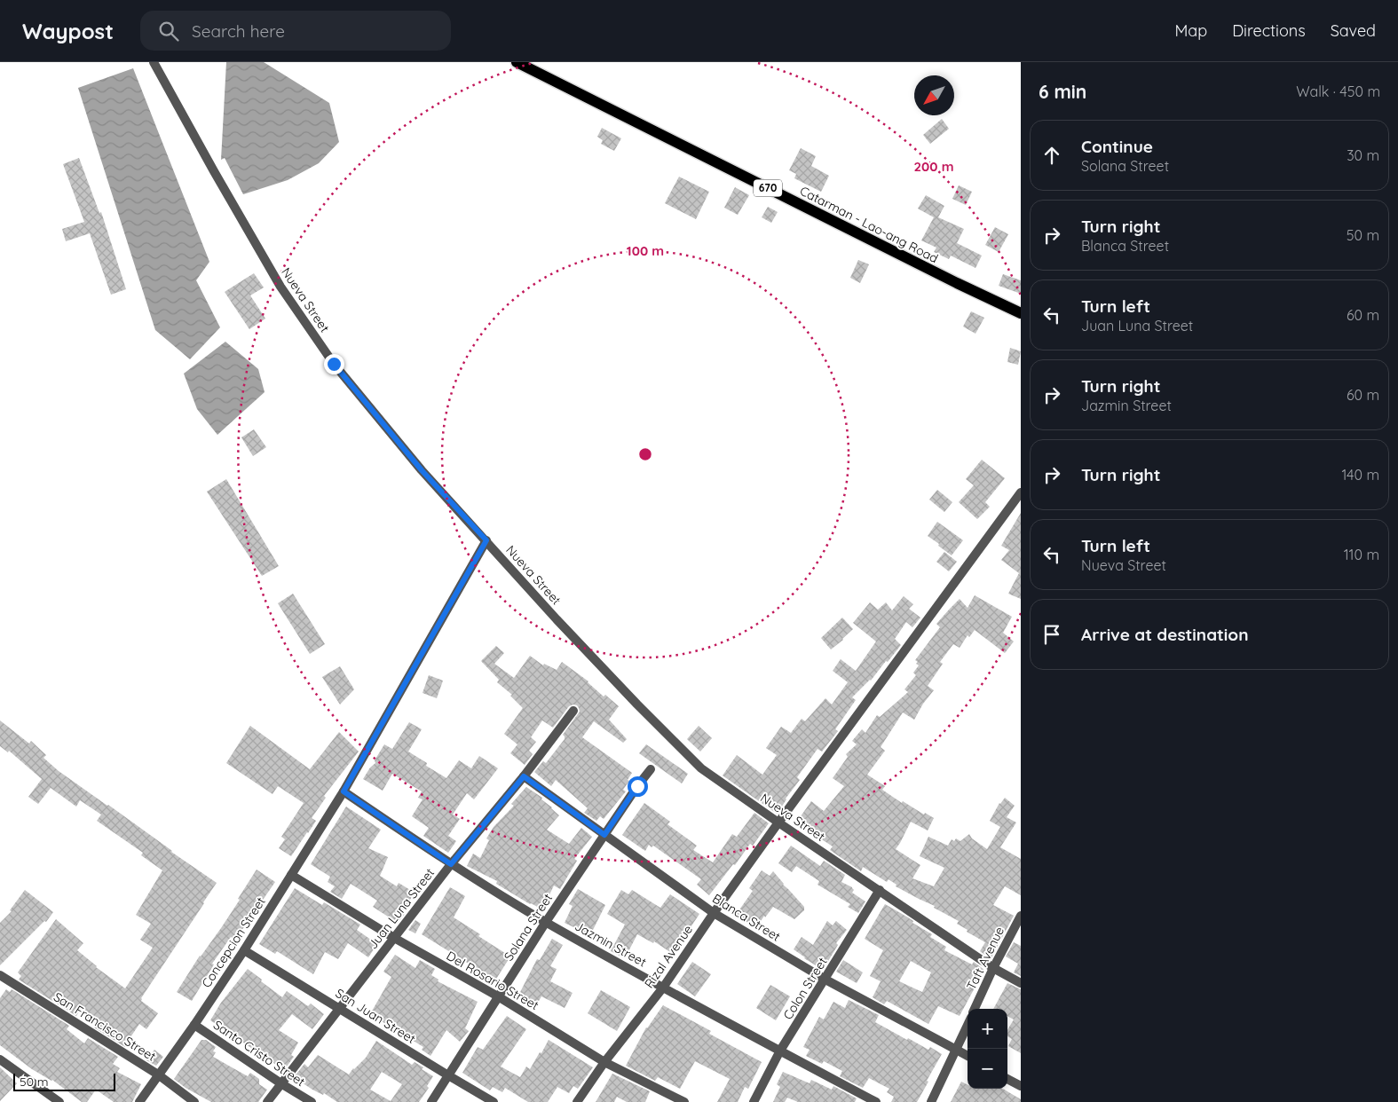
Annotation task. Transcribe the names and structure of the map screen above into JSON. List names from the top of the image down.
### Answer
{
  "streets": {
    "main road": ["670", "Catarman - Lao-ang Road"],
    "street": [
      "Nueva Street",
      "Juan Luna Street",
      "Blanca Street",
      "Solana Street",
      "Concepcion Street",
      "Jazmin Street",
      "Rizal Avenue",
      "Taft Avenue",
      "Del Rosario Street",
      "Colon Street",
      "San Juan Street",
      "San Francisco Street",
      "Santo Cristo Street"
    ]
  },
  "crossings": [
    ["Nueva Street", "Concepcion Street"],
    ["Nueva Street", "Rizal Avenue"],
    ["Nueva Street", "Taft Avenue"],
    ["Nueva Street", "Colon Street"],
    ["Juan Luna Street", "Blanca Street"],
    ["Juan Luna Street", "Jazmin Street"],
    ["Juan Luna Street", "Del Rosario Street"],
    ["Juan Luna Street", "San Juan Street"],
    ["Juan Luna Street", "Santo Cristo Street"],
    ["Blanca Street", "Solana Street"],
    ["Blanca Street", "Rizal Avenue"],
    ["Blanca Street", "Colon Street"],
    ["Solana Street", "Jazmin Street"],
    ["Solana Street", "Del Rosario Street"],
    ["Solana Street", "San Juan Street"],
    ["Concepcion Street", "Jazmin Street"],
    ["Concepcion Street", "Del Rosario Street"],
    ["Concepcion Street", "San Juan Street"],
    ["Concepcion Street", "San Francisco Street"],
    ["Concepcion Street", "Santo Cristo Street"],
    ["Jazmin Street", "Rizal Avenue"],
    ["Jazmin Street", "Colon Street"],
    ["Rizal Avenue", "Del Rosario Street"]
  ],
  "scale_bar": "50 m",
  "north": "bottom left",
  "page": {
    "header": "Waypost",
    "search": "Search here",
    "nav": ["Map", "Directions", "Saved"],
    "heading": ["6 min", "Walk · 450 m"],
    "list": [
      ["Continue", "Solana Street", "30 m"],
      ["Turn right", "Blanca Street", "50 m"],
      ["Turn left", "Juan Luna Street", "60 m"],
      ["Turn right", "Jazmin Street", "60 m"],
      ["Turn right", "140 m"],
      ["Turn left", "Nueva Street", "110 m"],
      "Arrive at destination"
    ],
    "map_buttons": ["+", "−"],
    "scale": "50 m"
  },
  "rings": ["200 m", "100 m"]
}
